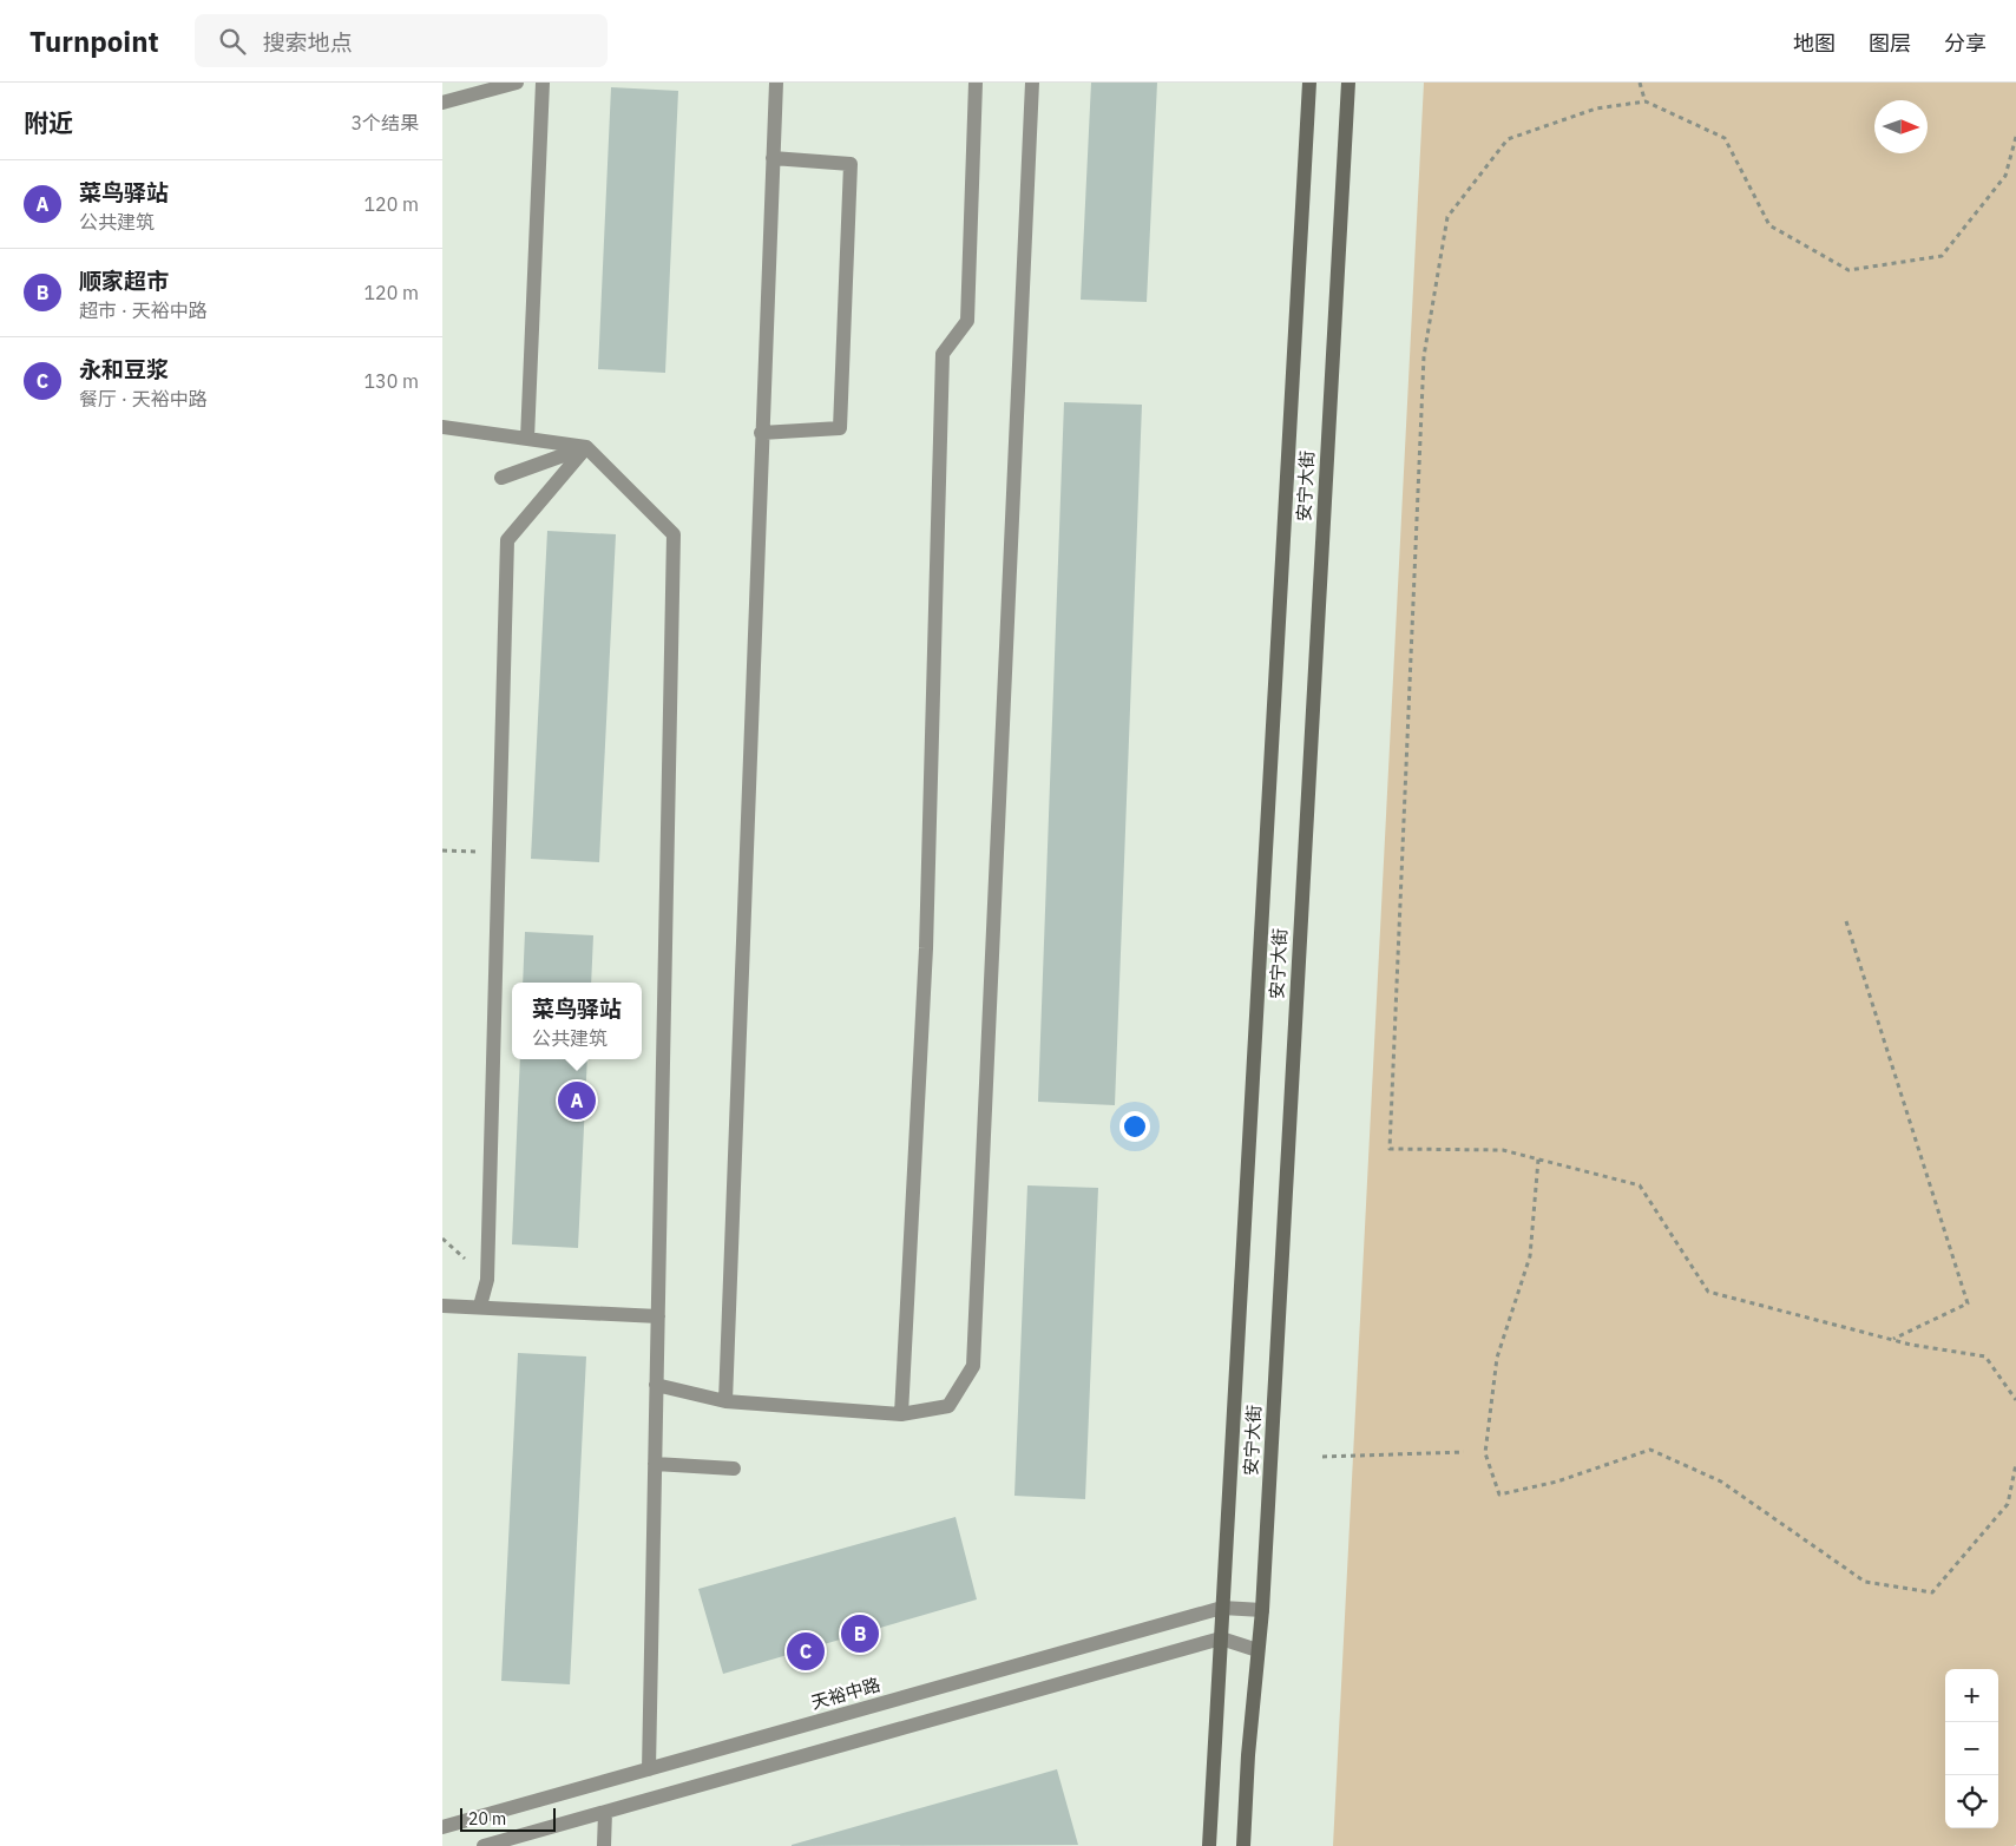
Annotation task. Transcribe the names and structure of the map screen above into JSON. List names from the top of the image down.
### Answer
{
  "streets": {
    "main road": ["安宁大街"],
    "street": ["天裕中路"]
  },
  "crossings": [
    ["安宁大街", "天裕中路"]
  ],
  "scale_bar": "20 m",
  "north": "right",
  "page": {
    "header": "Turnpoint",
    "search": "搜索地点",
    "nav": ["地图", "图层", "分享"],
    "heading": ["附近", "3个结果"],
    "list": [
      {
        "mark": "A",
        "name": "菜鸟驿站",
        "note": "公共建筑",
        "value": "120 m"
      },
      {
        "mark": "B",
        "name": "顺家超市",
        "note": "超市 · 天裕中路",
        "value": "120 m"
      },
      {
        "mark": "C",
        "name": "永和豆浆",
        "note": "餐厅 · 天裕中路",
        "value": "130 m"
      }
    ],
    "popup": ["菜鸟驿站", "公共建筑"],
    "pins": ["A", "B", "C"],
    "map_buttons": ["+", "−"],
    "scale": "20 m"
  }
}
